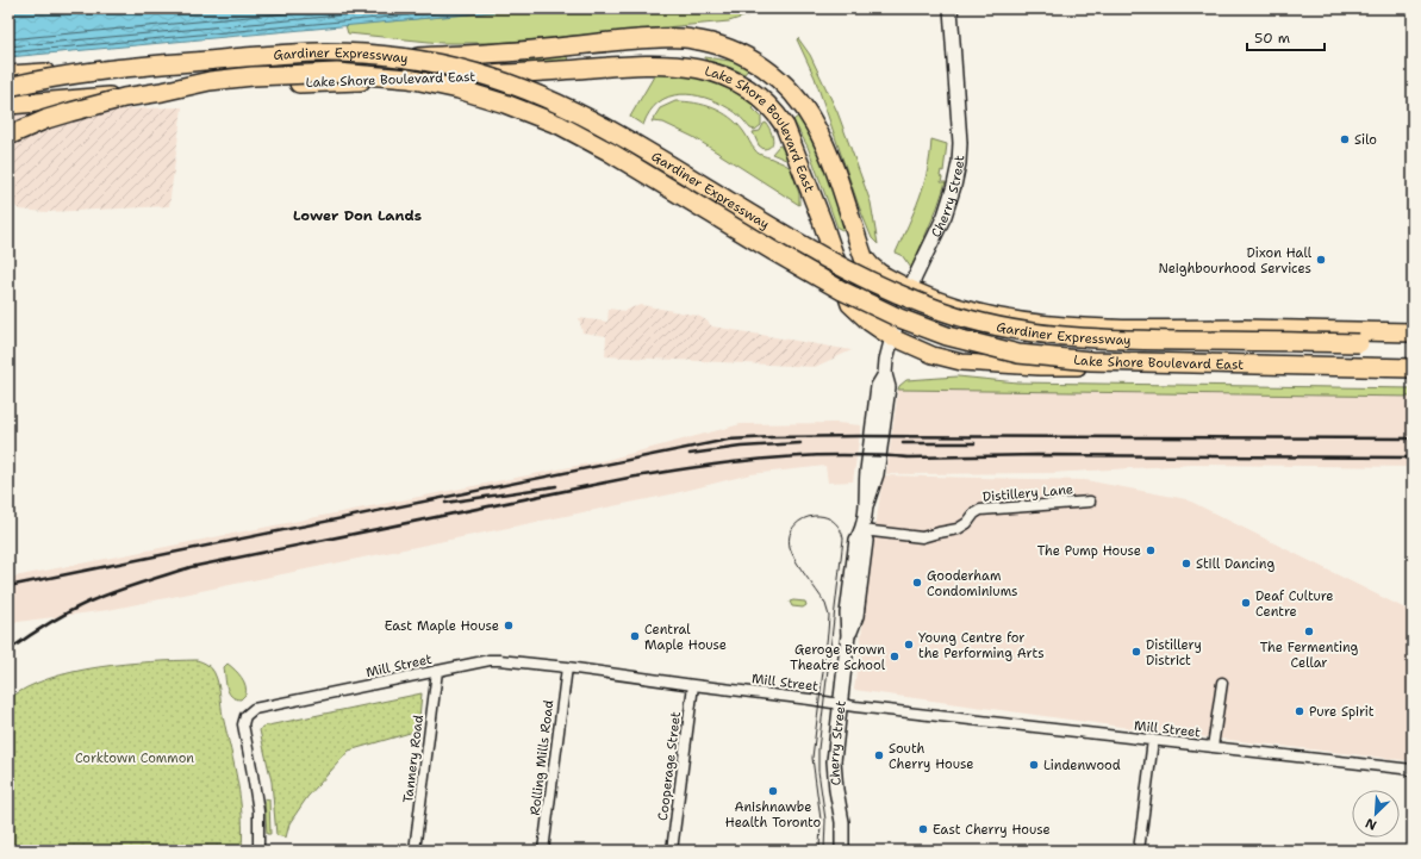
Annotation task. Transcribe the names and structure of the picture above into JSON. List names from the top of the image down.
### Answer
{
  "streets": {
    "highway": ["Gardiner Expressway", "Lake Shore Boulevard East"],
    "street": [
      "Cherry Street",
      "Distillery Lane",
      "Mill Street",
      "Rolling Mills Road",
      "Tannery Road",
      "Cooperage Street"
    ]
  },
  "crossings": [
    ["Lake Shore Boulevard East", "Cherry Street"],
    ["Cherry Street", "Distillery Lane"],
    ["Cherry Street", "Mill Street"],
    ["Mill Street", "Rolling Mills Road"],
    ["Mill Street", "Tannery Road"],
    ["Mill Street", "Cooperage Street"]
  ],
  "districts": ["Lower Don Lands"],
  "parks": ["Corktown Common"],
  "places": [
    "Silo",
    "Dixon Hall Neighbourhood Services",
    "The Pump House",
    "Still Dancing",
    "Gooderham Condominiums",
    "Deaf Culture Centre",
    "East Maple House",
    "The Fermenting Cellar",
    "Central Maple House",
    "Young Centre for the Performing Arts",
    "Distillery District",
    "Geroge Brown Theatre School",
    "Pure Spirit",
    "South Cherry House",
    "Lindenwood",
    "Anishnawbe Health Toronto",
    "East Cherry House"
  ],
  "scale_bar": "50 m",
  "north": "bottom left"
}
